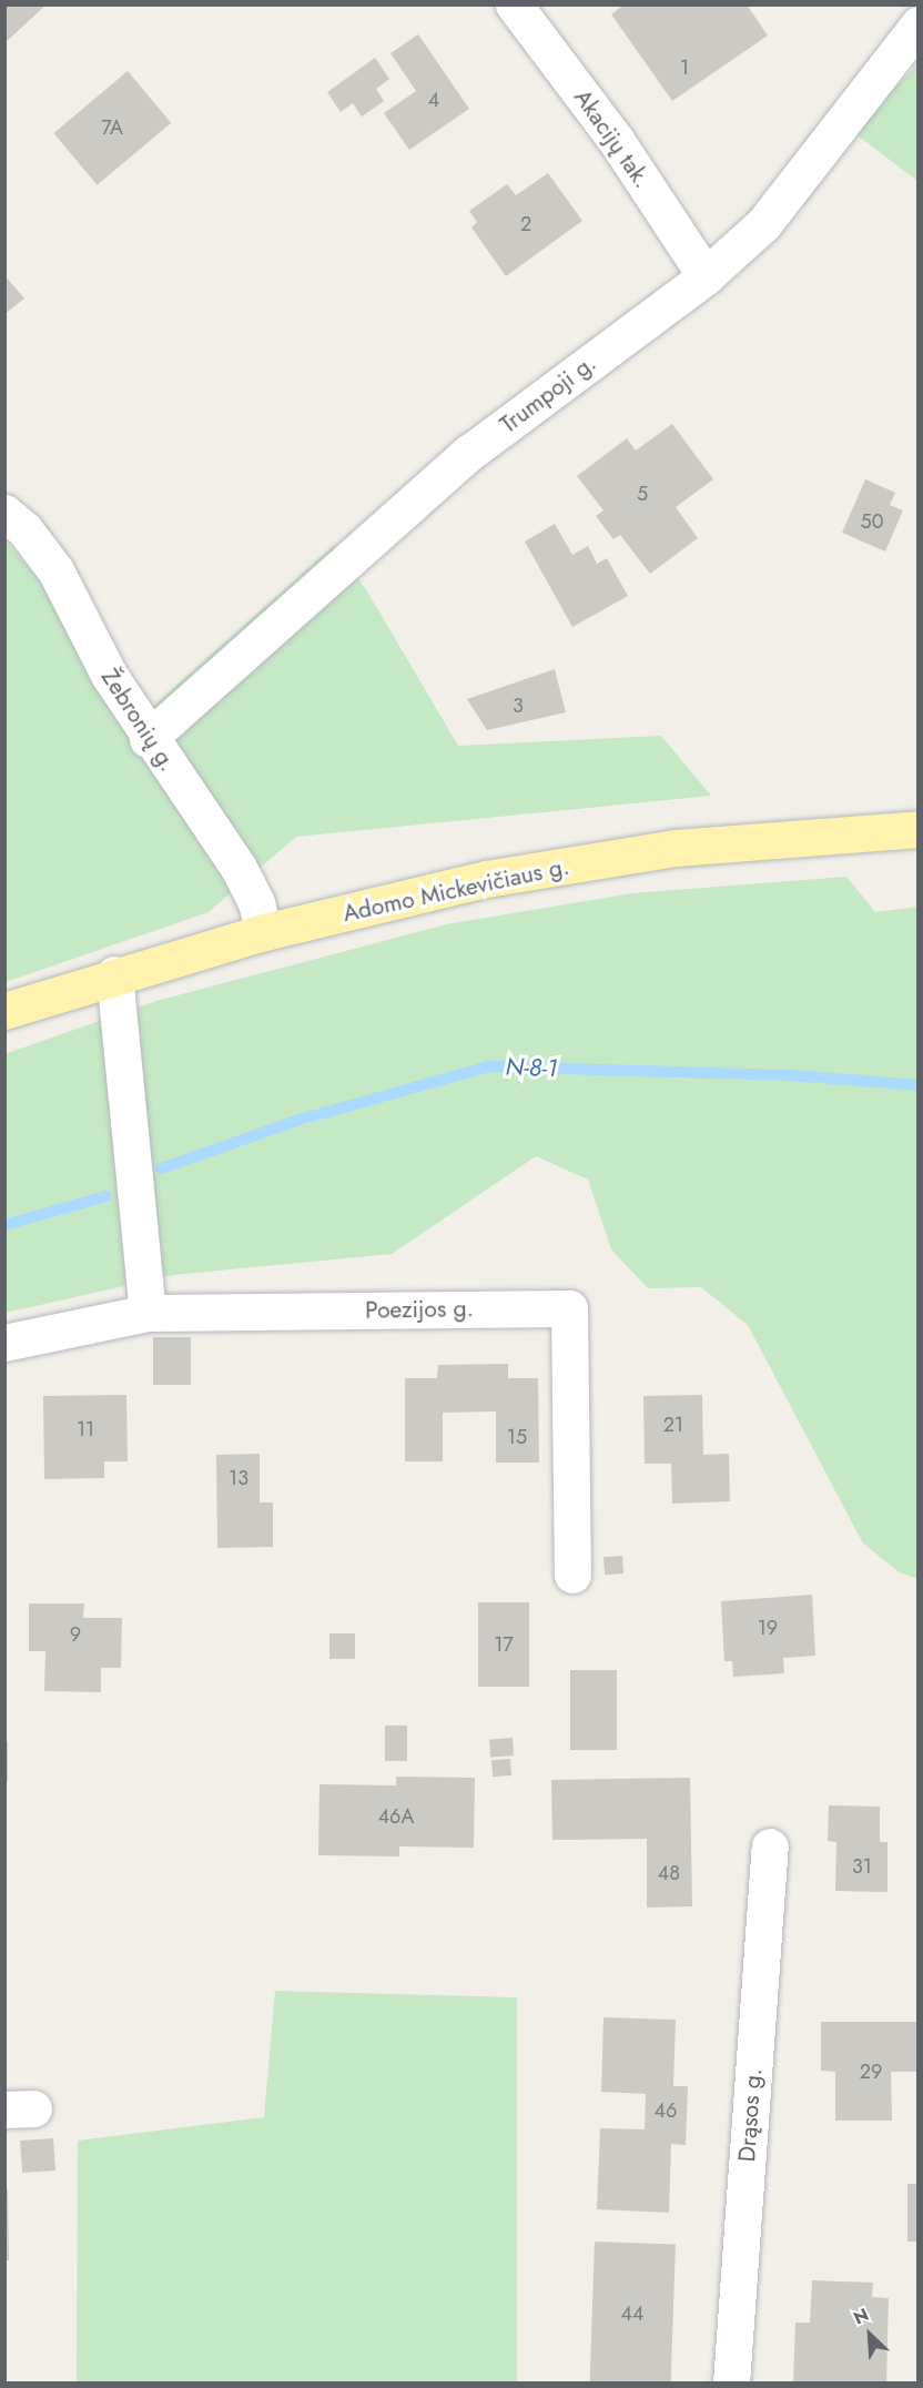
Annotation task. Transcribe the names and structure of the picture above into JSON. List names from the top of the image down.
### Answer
{
  "streets": {
    "main road": ["Adomo Mickevičiaus g."],
    "street": [
      "Akacijų tak.",
      "Trumpoji g.",
      "Žebronių g.",
      "Poezijos g.",
      "Drąsos g."
    ]
  },
  "crossings": [
    ["Akacijų tak.", "Trumpoji g."],
    ["Trumpoji g.", "Žebronių g."],
    ["Žebronių g.", "Adomo Mickevičiaus g."]
  ],
  "water": ["N-8-1"],
  "house_numbers": [
    "1",
    "4",
    "7A",
    "2",
    "5",
    "50",
    "3",
    "21",
    "11",
    "15",
    "13",
    "19",
    "9",
    "17",
    "46A",
    "31",
    "48",
    "29",
    "46",
    "44"
  ],
  "north": "top left"
}
